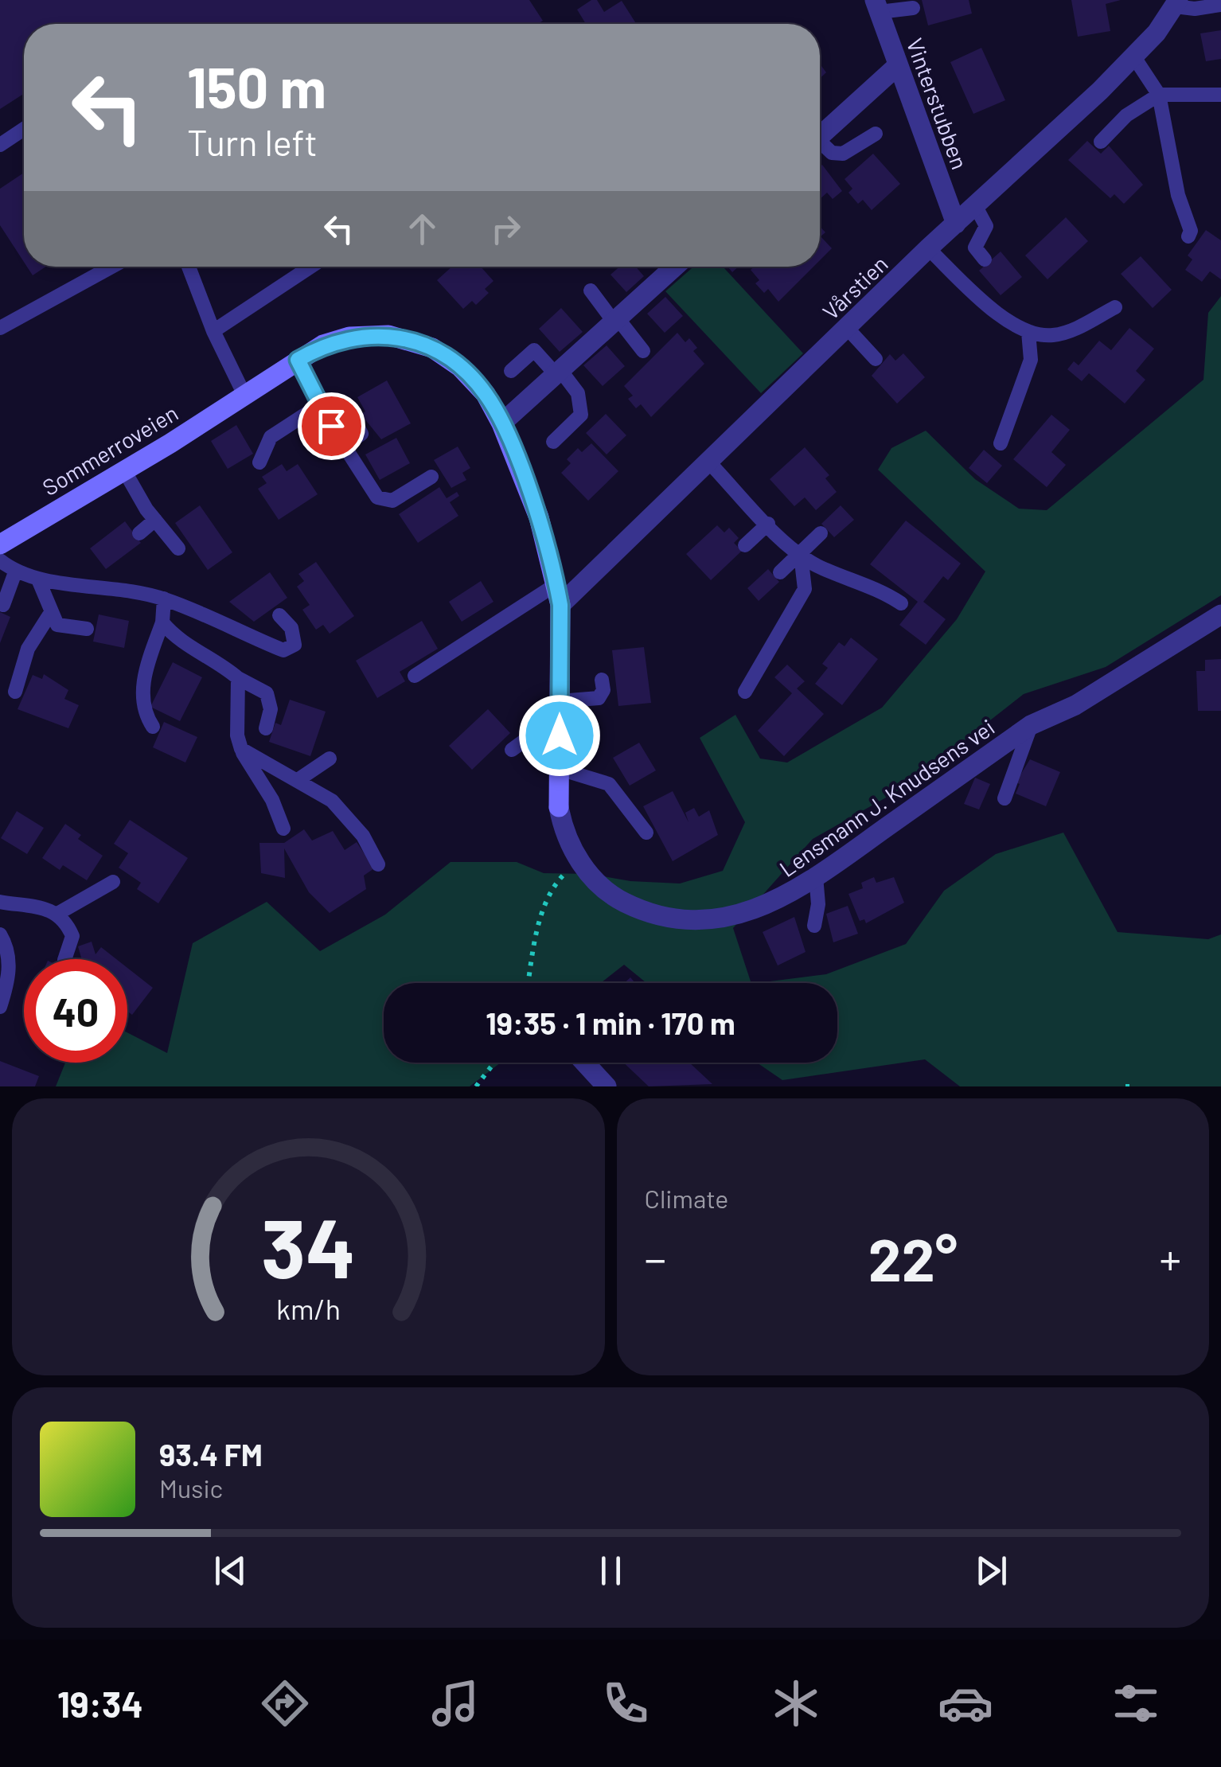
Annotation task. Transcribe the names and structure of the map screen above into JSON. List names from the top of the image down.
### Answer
{
  "streets": {
    "street": [
      "Vinterstubben",
      "Vårstien",
      "Sommerroveien",
      "Lensmann J. Knudsens vei"
    ]
  },
  "crossings": [
    ["Vinterstubben", "Vårstien"],
    ["Vårstien", "Sommerroveien"],
    ["Sommerroveien", "Lensmann J. Knudsens vei"]
  ],
  "page": {
    "turn": ["150 m", "Turn left"],
    "limit": "40",
    "trip": "19:35 · 1 min · 170 m",
    "tile": "Climate",
    "heat": ["−", "22°", "+"],
    "song": ["93.4 FM", "Music"],
    "tabs": "19:34",
    "gauge": ["34", "km/h"]
  }
}
